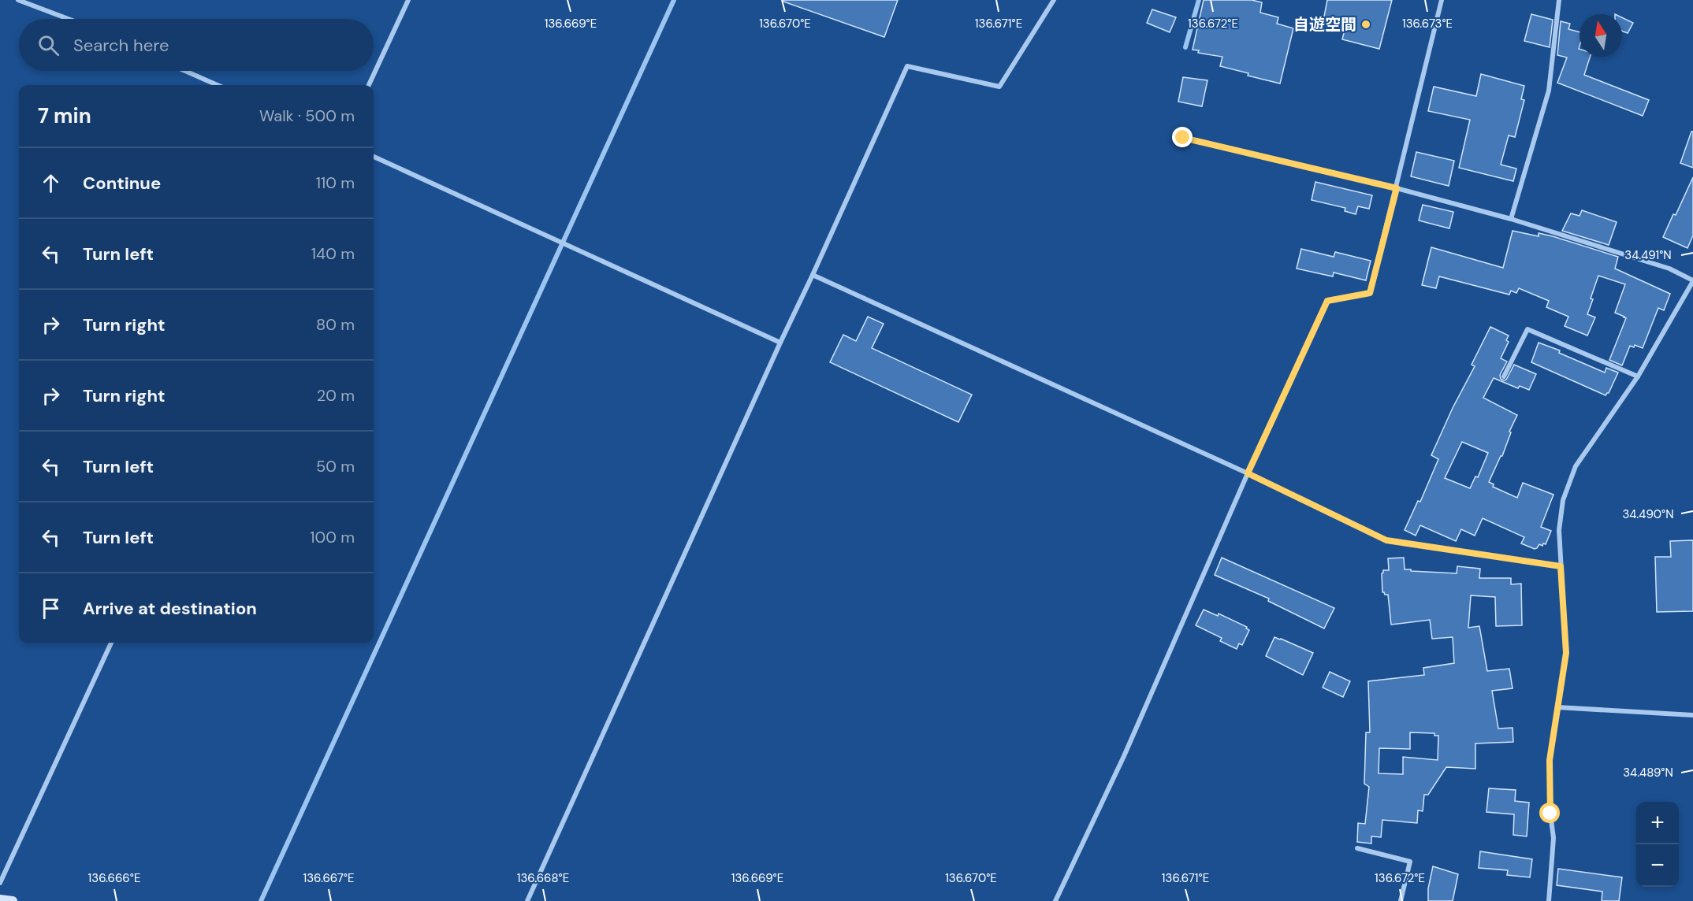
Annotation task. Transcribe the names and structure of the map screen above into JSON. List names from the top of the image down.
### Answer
{
  "places": ["自遊空間"],
  "north": "top",
  "page": {
    "search": "Search here",
    "heading": ["7 min", "Walk · 500 m"],
    "list": [
      ["Continue", "110 m"],
      ["Turn left", "140 m"],
      ["Turn right", "80 m"],
      ["Turn right", "20 m"],
      ["Turn left", "50 m"],
      ["Turn left", "100 m"],
      "Arrive at destination"
    ],
    "map_buttons": ["+", "−"]
  },
  "coordinates": [
    "136.669°E",
    "136.670°E",
    "136.671°E",
    "136.672°E",
    "136.673°E",
    "34.491°N",
    "34.490°N",
    "34.489°N",
    "136.666°E",
    "136.667°E",
    "136.668°E"
  ]
}
